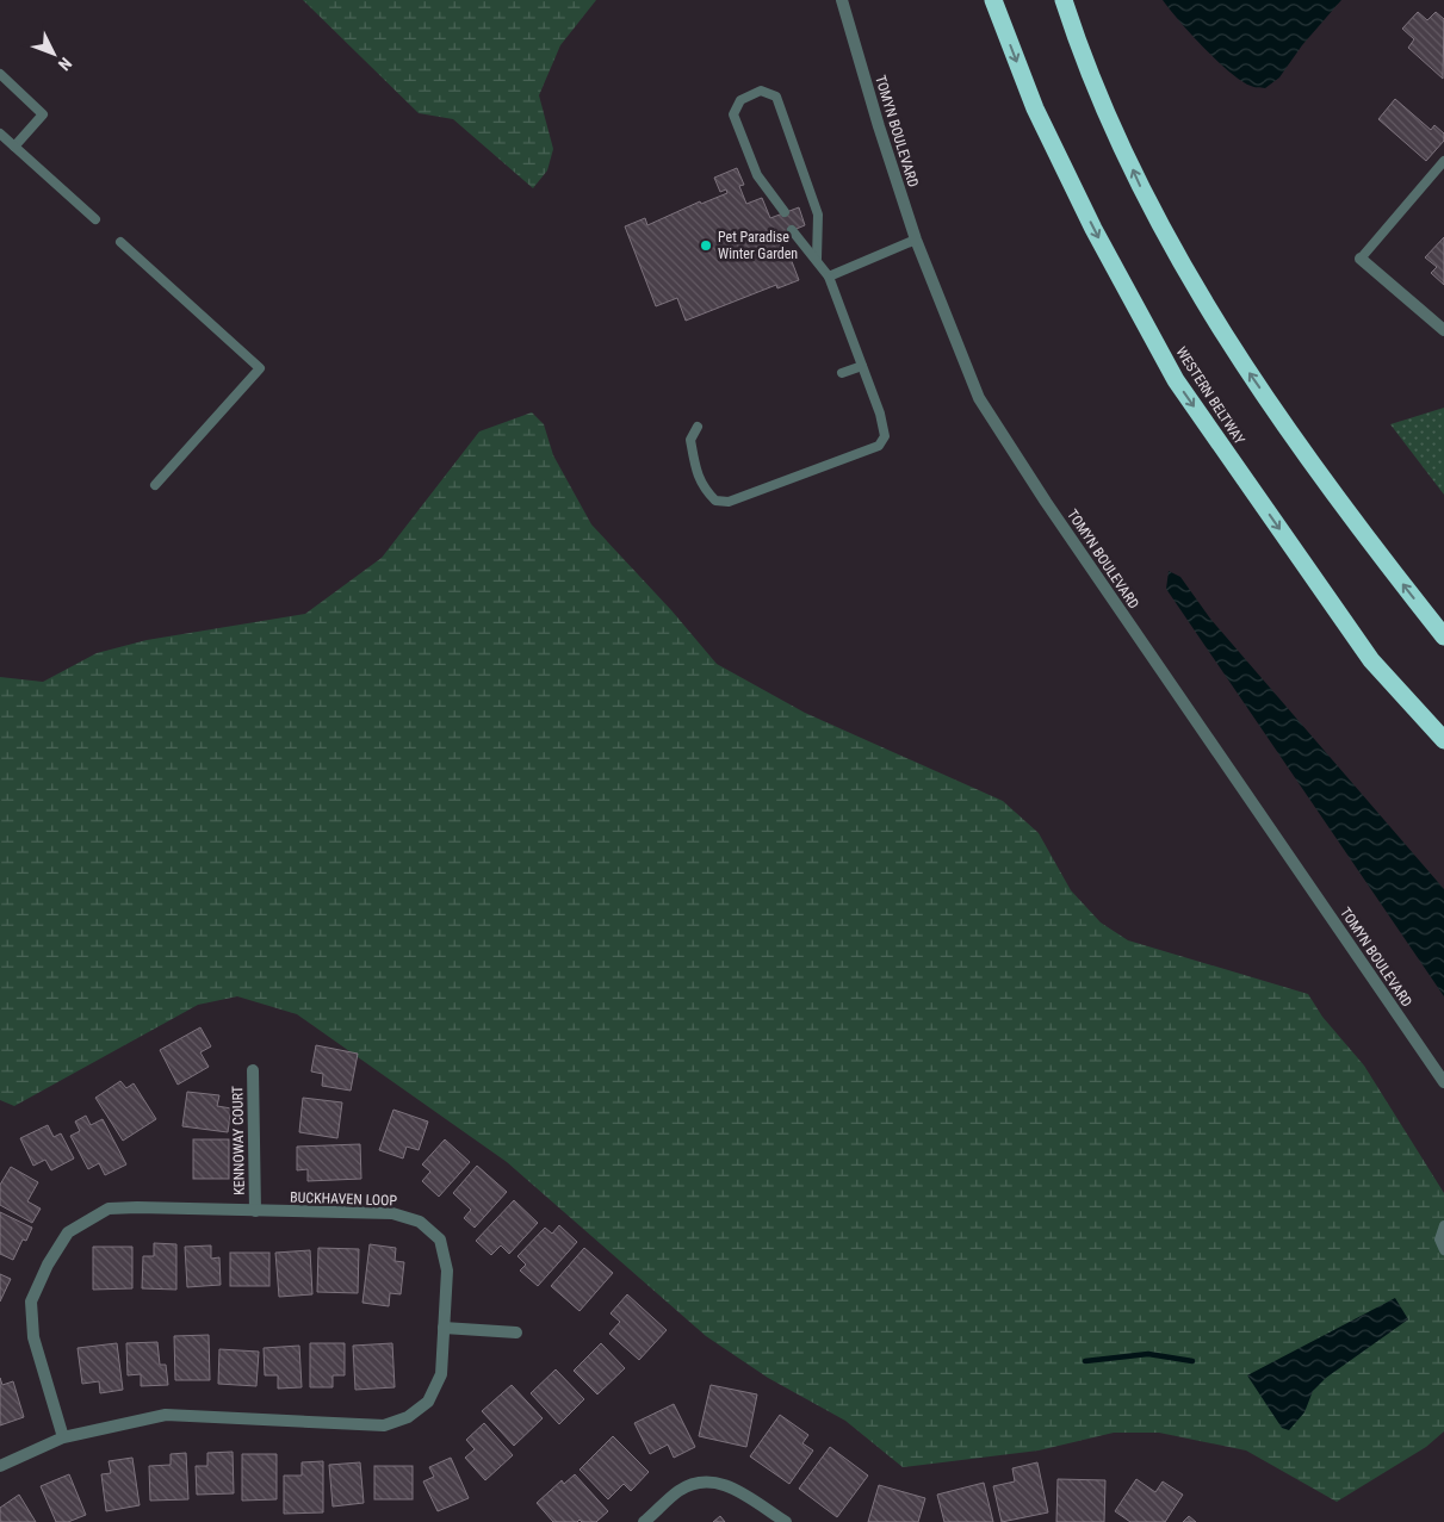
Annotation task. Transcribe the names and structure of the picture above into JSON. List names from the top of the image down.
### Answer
{
  "streets": {
    "highway": ["WESTERN BELTWAY"],
    "street": ["TOMYN BOULEVARD", "KENNOWAY COURT", "BUCKHAVEN LOOP"]
  },
  "crossings": [
    ["KENNOWAY COURT", "BUCKHAVEN LOOP"]
  ],
  "places": ["Pet Paradise Winter Garden"],
  "north": "bottom right"
}
